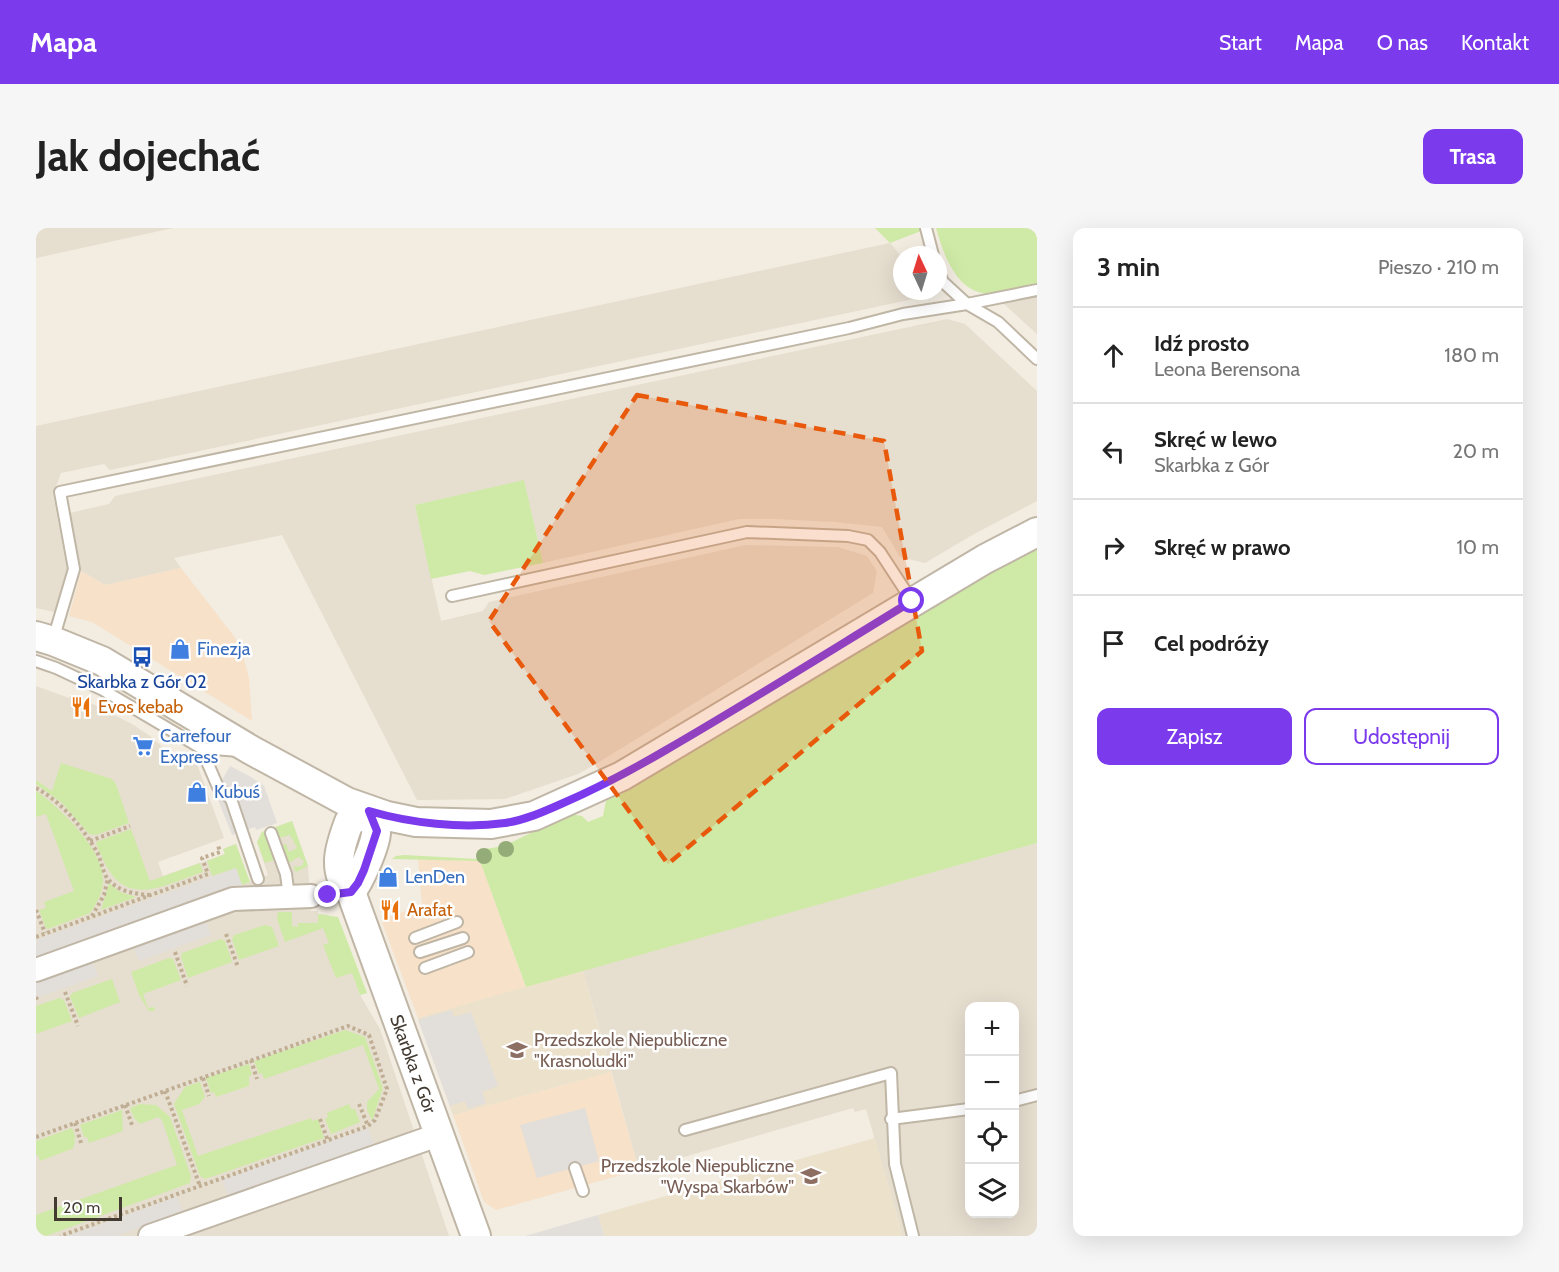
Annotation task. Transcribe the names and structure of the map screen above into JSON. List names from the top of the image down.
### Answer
{
  "streets": {
    "street": ["Skarbka z Gór"]
  },
  "places": {
    "shop": ["Finezja", "Kubuś", "LenDen"],
    "bus stop": ["Skarbka z Gór 02"],
    "restaurant": ["Evos kebab", "Arafat"],
    "supermarket": ["Carrefour Express"],
    "school or university": ["Przedszkole Niepubliczne \"Krasnoludki\"", "Przedszkole Niepubliczne \"Wyspa Skarbów\""]
  },
  "scale_bar": "20 m",
  "north": "top",
  "page": {
    "header": "Mapa",
    "nav": [
      "Start",
      "Mapa",
      "O nas",
      "Kontakt"
    ],
    "buttons": [
      "Trasa",
      ["Zapisz", "Udostępnij"]
    ],
    "title": "Jak dojechać",
    "heading": ["3 min", "Pieszo · 210 m"],
    "list": [
      ["Idź prosto", "Leona Berensona", "180 m"],
      ["Skręć w lewo", "Skarbka z Gór", "20 m"],
      ["Skręć w prawo", "10 m"],
      "Cel podróży"
    ],
    "map_buttons": ["+", "−"],
    "scale": "20 m"
  }
}
